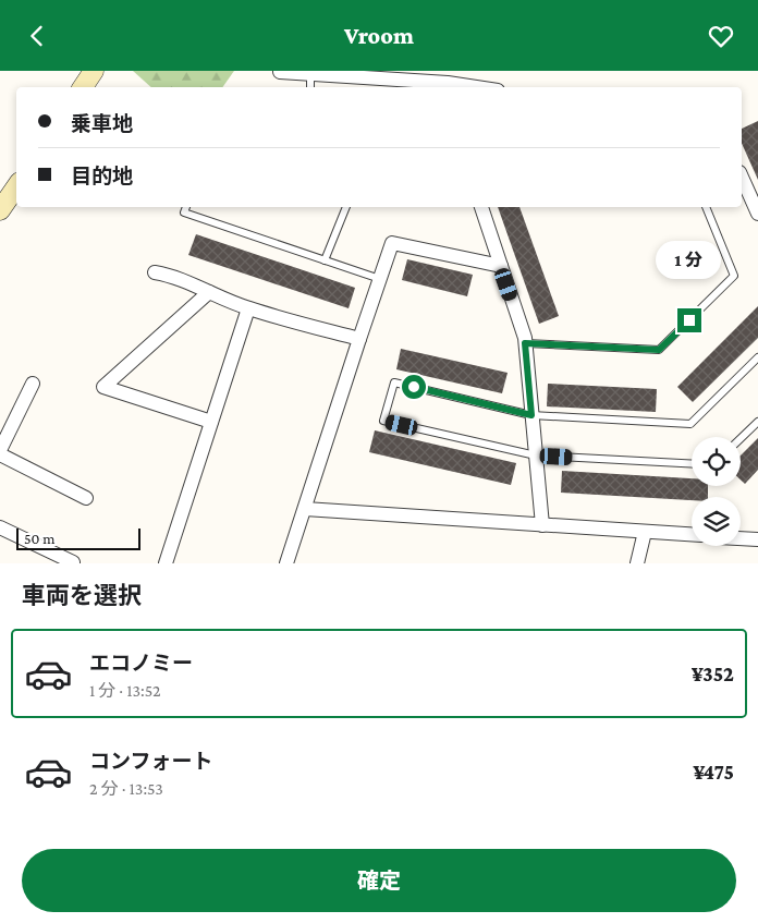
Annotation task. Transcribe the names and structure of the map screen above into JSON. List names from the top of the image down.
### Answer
{
  "scale_bar": "50 m",
  "page": {
    "header": "Vroom",
    "banner": ["乗車地", "目的地"],
    "bubble": "1 分",
    "scale": "50 m",
    "heading": "車両を選択",
    "list": [
      {
        "name": "エコノミー",
        "note": "1 分 · 13:52",
        "value": "¥352"
      },
      {
        "name": "コンフォート",
        "note": "2 分 · 13:53",
        "value": "¥475"
      }
    ],
    "buttons": "確定"
  }
}
